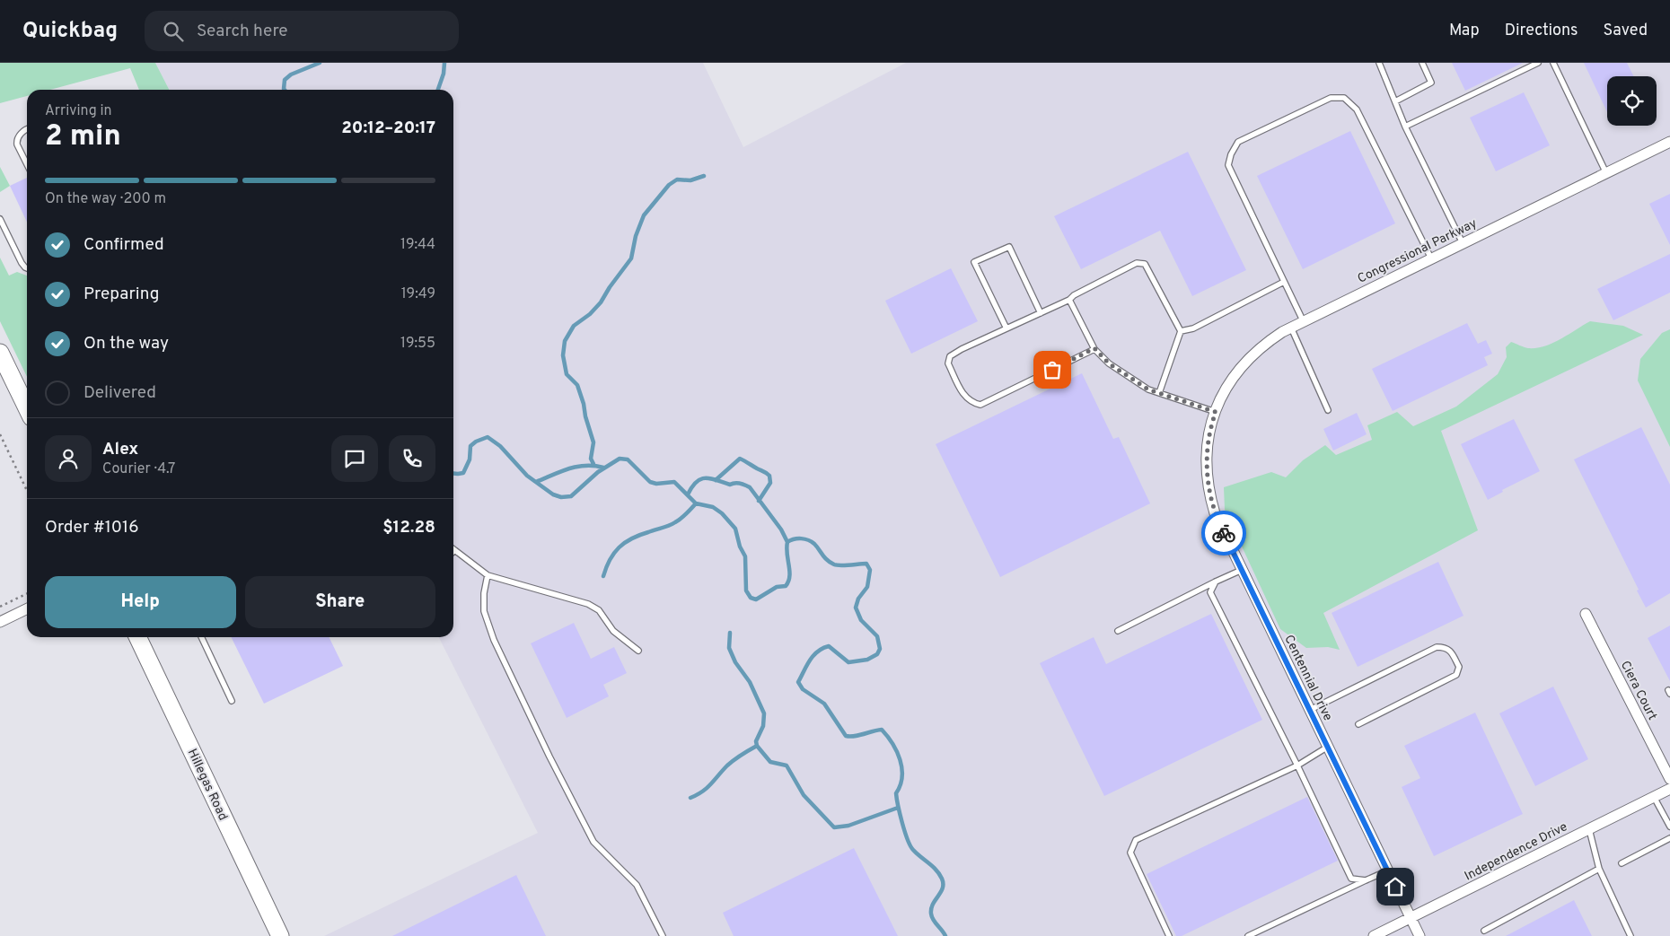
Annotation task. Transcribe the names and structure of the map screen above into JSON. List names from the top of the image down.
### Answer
{
  "streets": {
    "main road": ["Hillegas Road"],
    "street": [
      "Congressional Parkway",
      "Centennial Drive",
      "Ciera Court",
      "Independence Drive"
    ]
  },
  "crossings": [
    ["Congressional Parkway", "Centennial Drive"],
    ["Centennial Drive", "Independence Drive"]
  ],
  "page": {
    "header": "Quickbag",
    "search": "Search here",
    "nav": ["Map", "Directions", "Saved"],
    "heading": ["2 min", "Arriving in", "20:12–20:17"],
    "panel": [
      "Alex",
      "Courier · 4.7",
      "Order #1016",
      "$12.28"
    ],
    "bar": "On the way · 200 m",
    "list": [
      ["Confirmed", "19:44"],
      ["Preparing", "19:49"],
      ["On the way", "19:55"],
      "Delivered"
    ],
    "buttons": ["Help", "Share"]
  }
}
